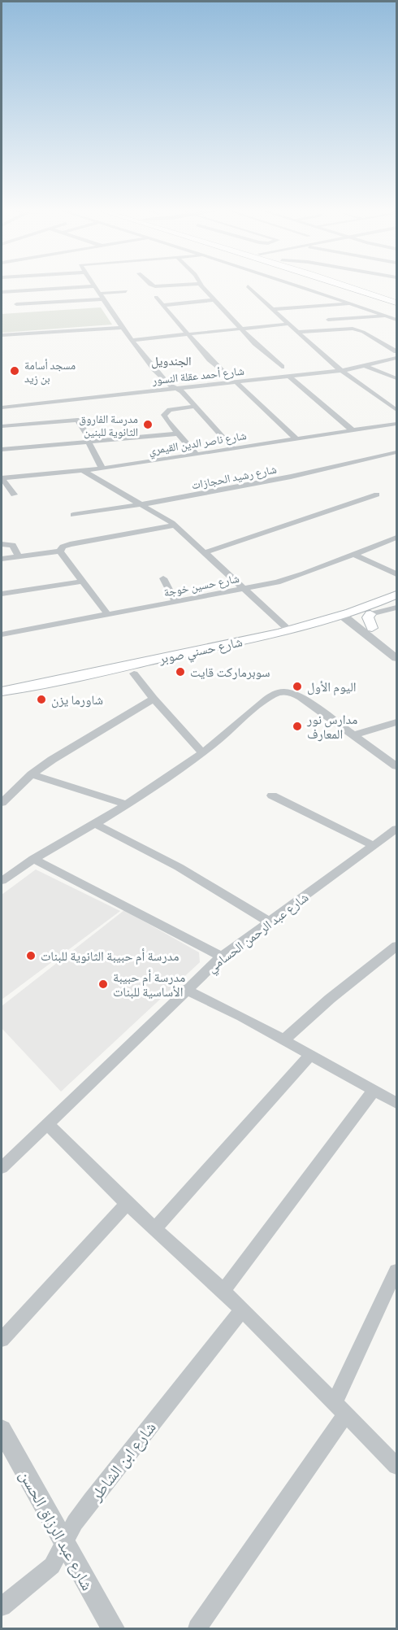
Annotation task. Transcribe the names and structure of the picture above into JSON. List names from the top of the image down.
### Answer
{
  "streets": {
    "main road": ["شارع حسني صوبر"],
    "street": [
      "شارع أحمد عقلة النسور",
      "شارع ناصر الدين القيمري",
      "شارع رشيد الحجازات",
      "شارع حسين خوجة",
      "شارع عبد الرحمن الحسامي",
      "شارع ابن الشاطر",
      "شارع عبد الرزاق الحسن"
    ]
  },
  "crossings": [
    ["شارع ابن الشاطر", "شارع عبد الرزاق الحسن"]
  ],
  "districts": ["الجندويل"],
  "places": [
    "مسجد أسامة بن زيد",
    "مدرسة الفاروق الثانوية للبنين",
    "سوبرماركت قايت",
    "اليوم الأول",
    "شاورما يزن",
    "مدارس نور المعارف",
    "مدرسة أم حبيبة الثانوية للبنات",
    "مدرسة أم حبيبة الأساسية للبنات"
  ]
}
